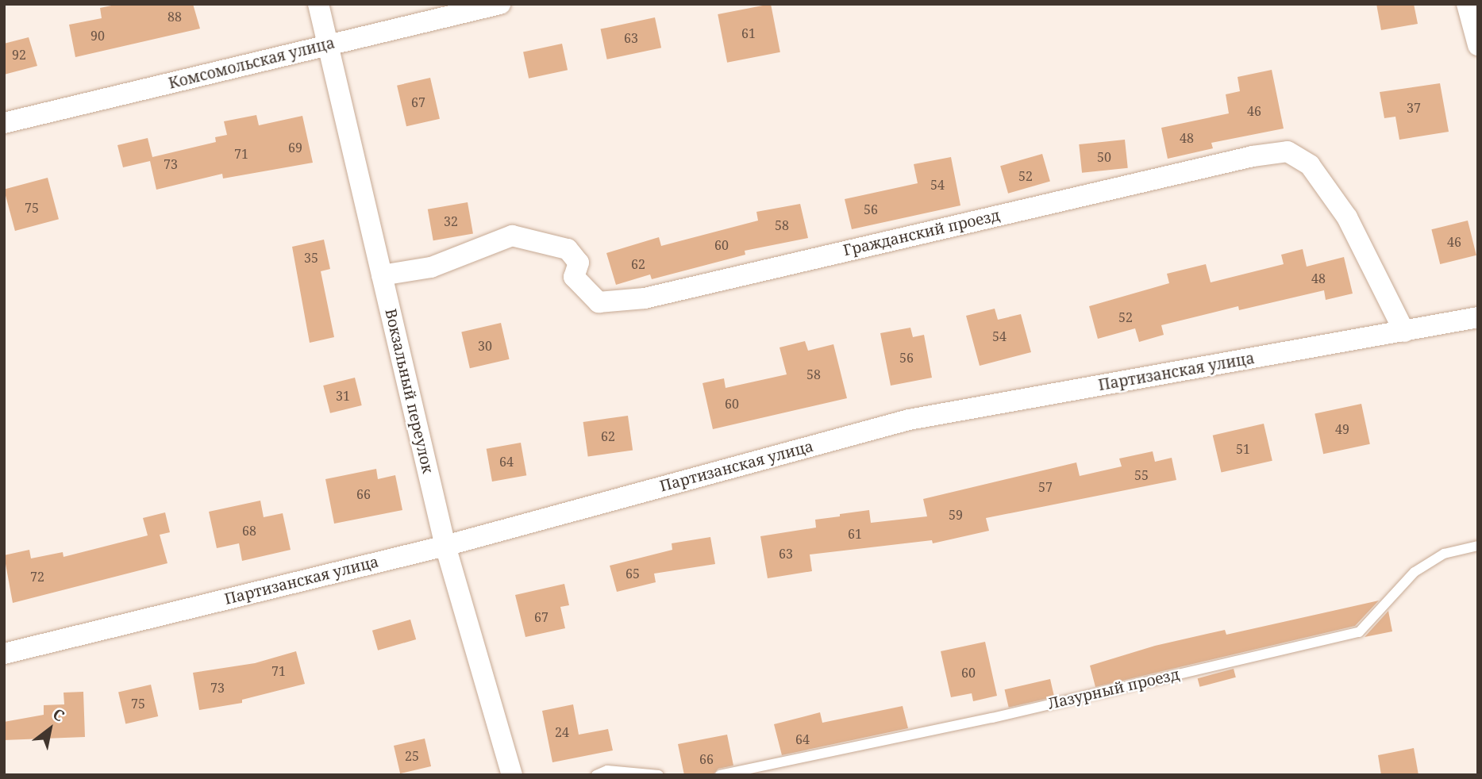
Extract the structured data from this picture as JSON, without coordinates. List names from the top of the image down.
{
  "streets": {
    "street": [
      "Комсомольская улица",
      "Гражданский проезд",
      "Партизанская улица",
      "Вокзальный переулок"
    ],
    "lane": ["Лазурный проезд"]
  },
  "crossings": [
    ["Комсомольская улица", "Вокзальный переулок"],
    ["Гражданский проезд", "Партизанская улица"],
    ["Гражданский проезд", "Вокзальный переулок"],
    ["Партизанская улица", "Вокзальный переулок"]
  ],
  "house_numbers": [
    "88",
    "61",
    "90",
    "63",
    "92",
    "67",
    "37",
    "46",
    "48",
    "69",
    "71",
    "50",
    "73",
    "52",
    "54",
    "75",
    "56",
    "32",
    "58",
    "46",
    "60",
    "35",
    "62",
    "48",
    "52",
    "54",
    "30",
    "56",
    "58",
    "31",
    "60",
    "49",
    "62",
    "51",
    "64",
    "55",
    "57",
    "66",
    "59",
    "68",
    "61",
    "63",
    "65",
    "72",
    "67",
    "71",
    "60",
    "73",
    "75",
    "24",
    "64",
    "25",
    "66"
  ],
  "north": "top right"
}
